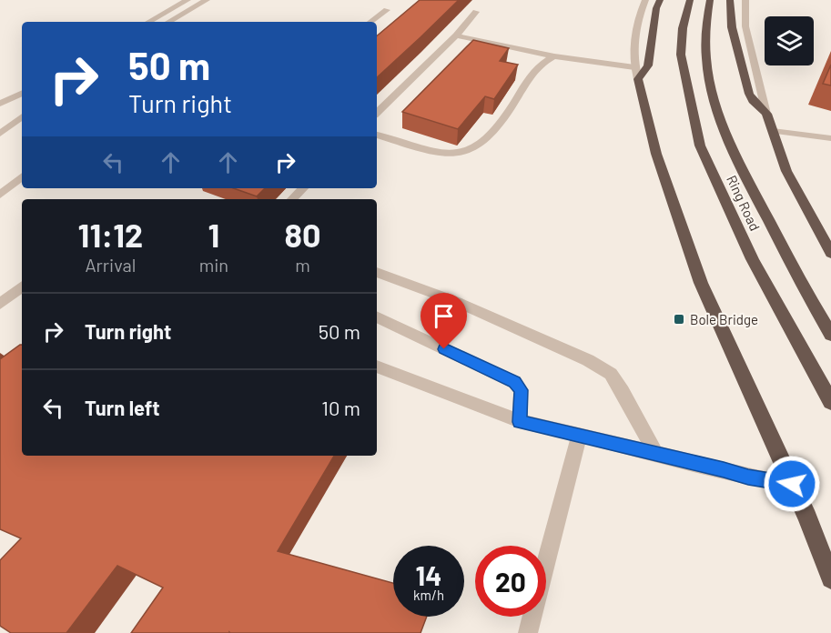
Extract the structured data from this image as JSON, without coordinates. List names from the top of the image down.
{
  "streets": {
    "highway": ["Ring Road"]
  },
  "places": {
    "transit": ["Bole Bridge"]
  },
  "page": {
    "turn": ["50 m", "Turn right"],
    "eta": [
      "11:12",
      "Arrival",
      "1",
      "min",
      "80",
      "m"
    ],
    "list": [
      {
        "name": "Turn right",
        "value": "50 m"
      },
      {
        "name": "Turn left",
        "value": "10 m"
      }
    ],
    "speed": "14 km/h",
    "limit": "20"
  }
}
